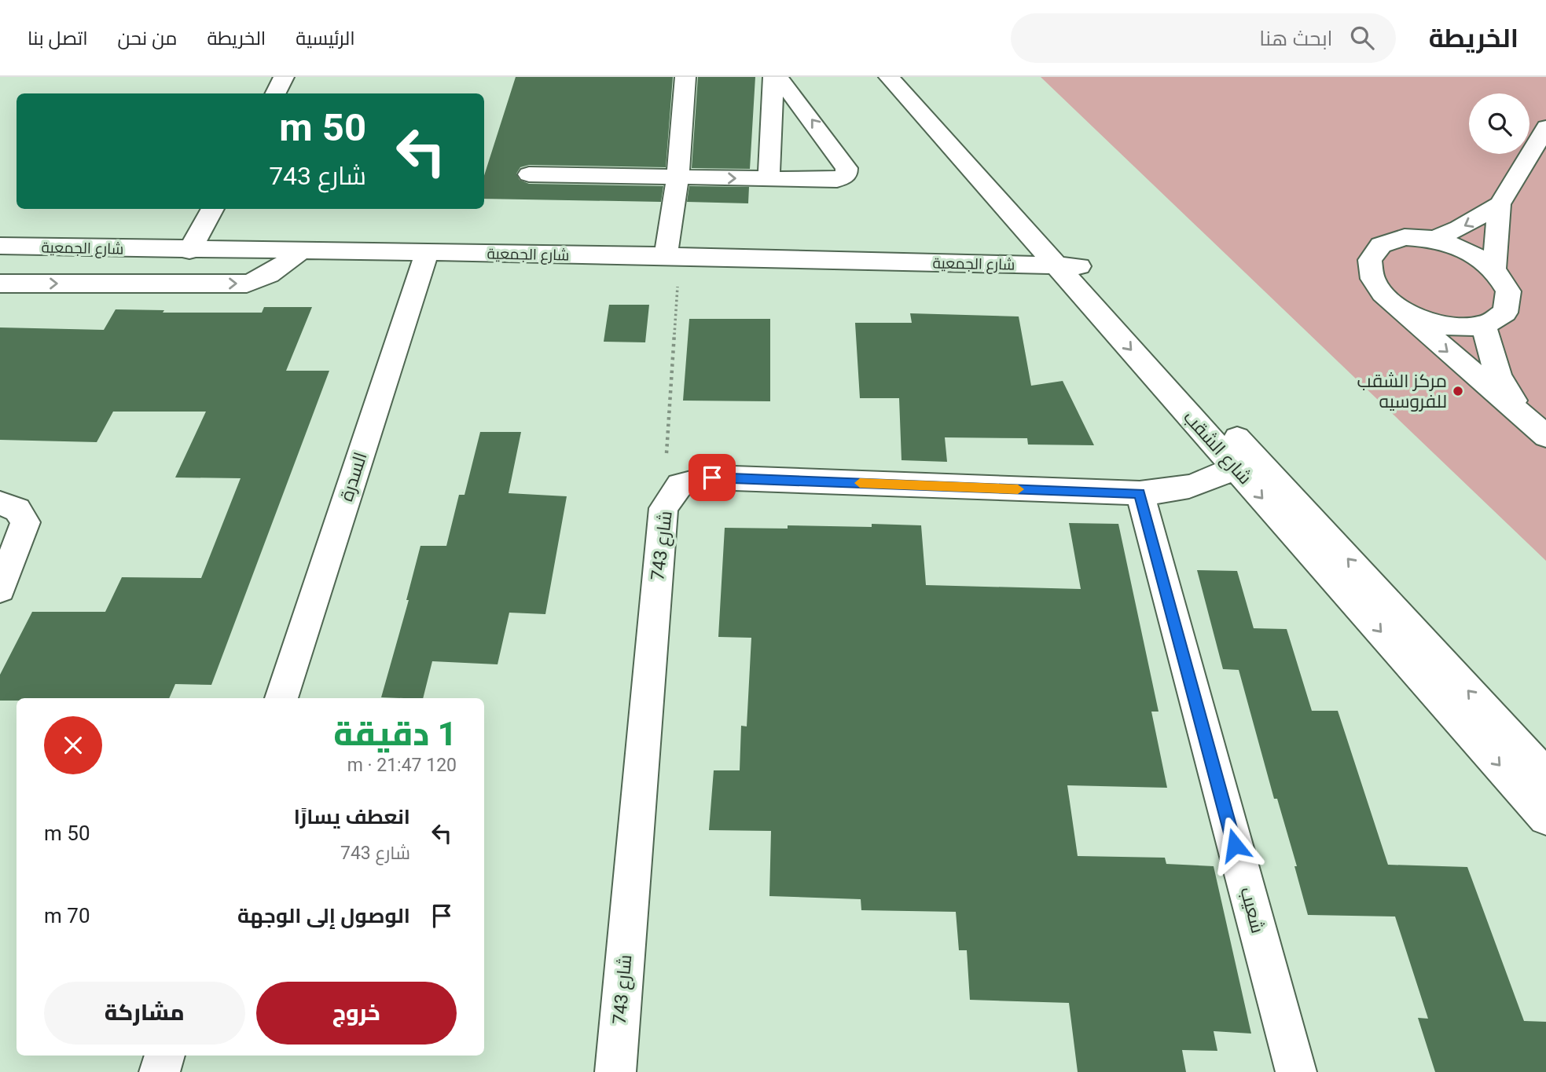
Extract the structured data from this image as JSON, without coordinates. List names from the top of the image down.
{
  "streets": {
    "street": [
      "شارع الجمعية",
      "شارع الشقب",
      "السدرة",
      "شارع 743",
      "شعيب"
    ]
  },
  "crossings": [
    ["شارع الجمعية", "شارع الشقب"],
    ["شارع الجمعية", "السدرة"],
    ["شارع الشقب", "شارع 743"],
    ["شارع 743", "شعيب"]
  ],
  "places": ["مركز الشقب للفروسيه"],
  "page": {
    "header": "الخريطة",
    "search": "ابحث هنا",
    "nav": [
      "الرئيسية",
      "الخريطة",
      "من نحن",
      "اتصل بنا"
    ],
    "turn": ["50 m", "شارع 743"],
    "heading": ["1 دقيقة", "120 m · 21:47"],
    "list": [
      {
        "name": "انعطف يسارًا",
        "note": "شارع 743",
        "value": "50 m"
      },
      {
        "name": "الوصول إلى الوجهة",
        "value": "70 m"
      }
    ],
    "buttons": ["خروج", "مشاركة"]
  }
}
